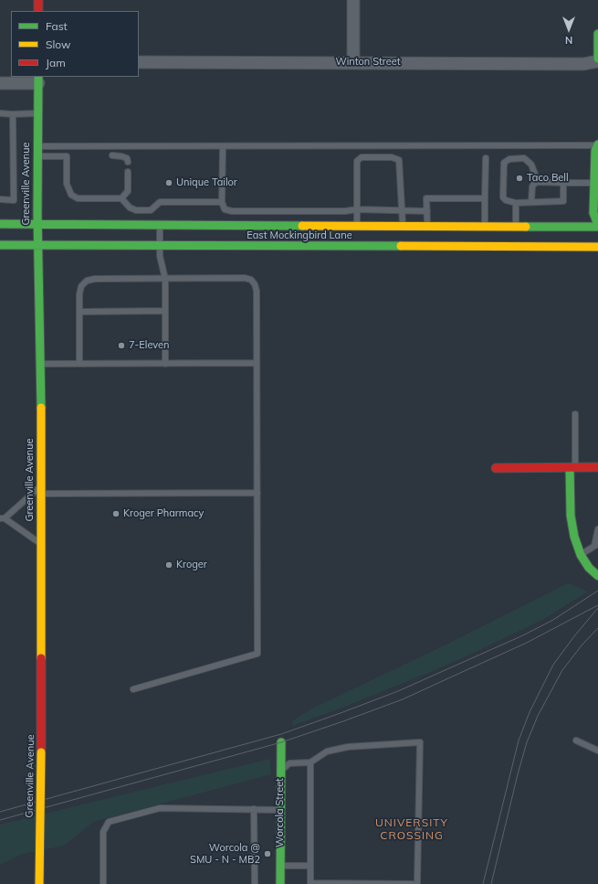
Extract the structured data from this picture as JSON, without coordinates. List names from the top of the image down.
{
  "streets": {
    "main road": ["Greenville Avenue", "East Mockingbird Lane", "Worcola Street"],
    "street": ["Winton Street"]
  },
  "crossings": [
    ["Greenville Avenue", "East Mockingbird Lane"]
  ],
  "districts": ["UNIVERSITY CROSSING"],
  "places": [
    "Taco Bell",
    "Unique Tailor",
    "7-Eleven",
    "Kroger Pharmacy",
    "Kroger",
    "Worcola @ SMU - N - MB2"
  ],
  "legend": ["Fast", "Slow", "Jam"],
  "north": "bottom"
}
